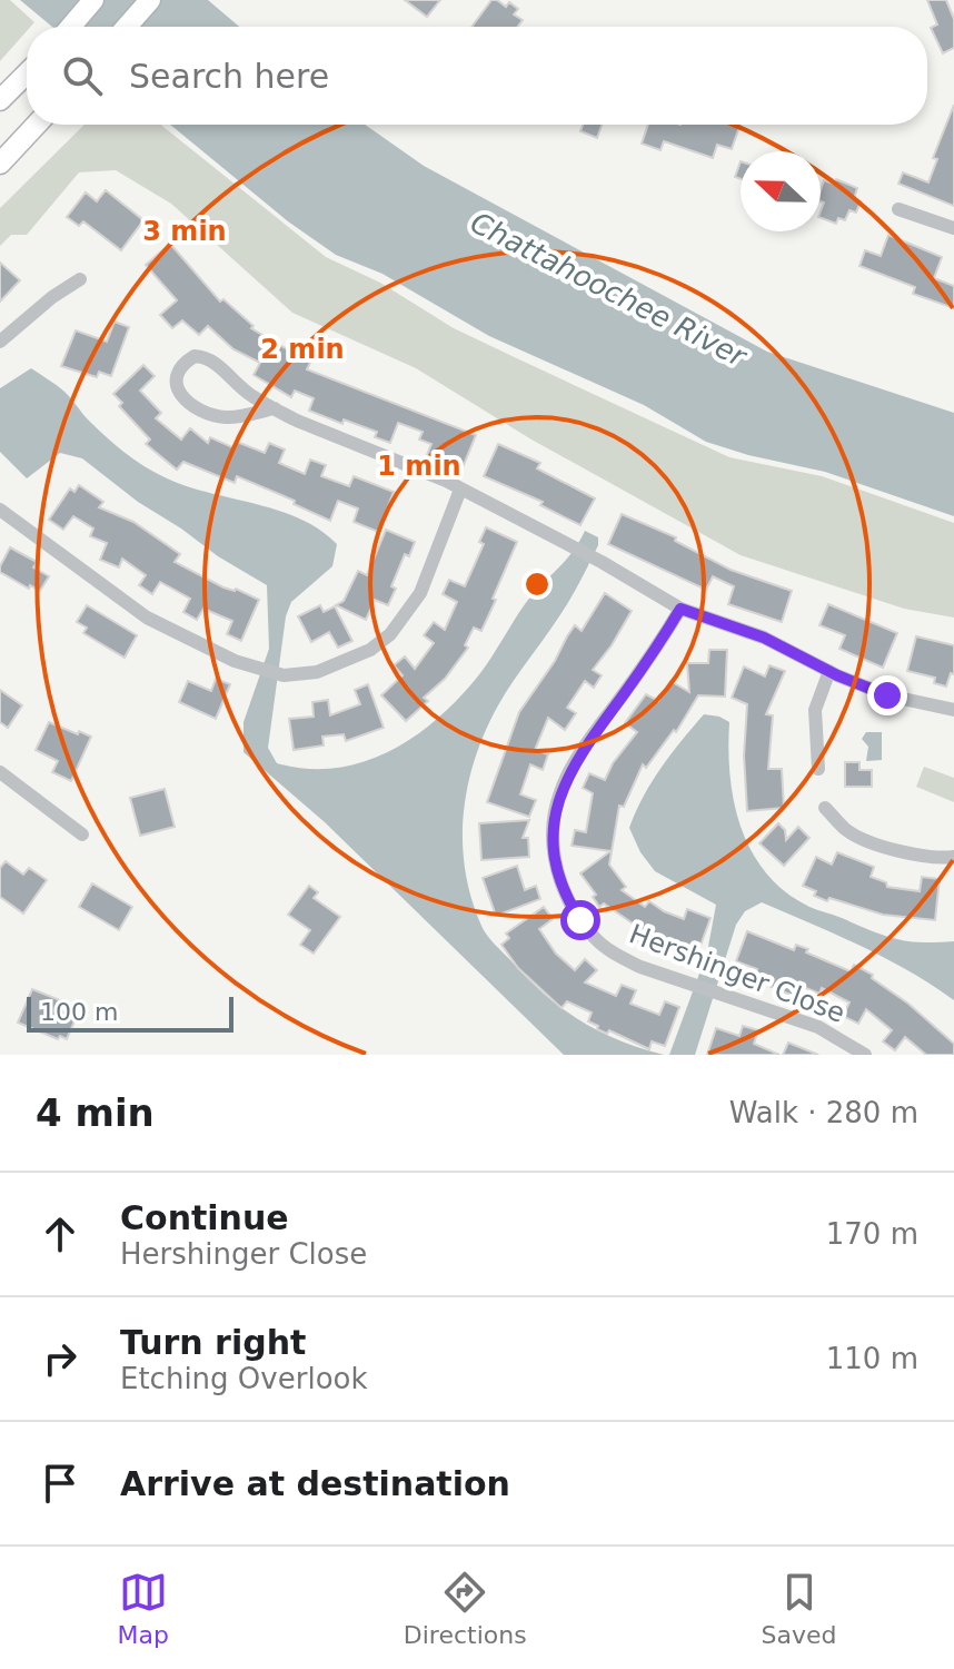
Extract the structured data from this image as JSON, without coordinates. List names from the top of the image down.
{
  "streets": {
    "street": ["Hershinger Close"]
  },
  "water": ["Chattahoochee River"],
  "scale_bar": "100 m",
  "north": "left",
  "page": {
    "search": "Search here",
    "scale": "100 m",
    "heading": ["4 min", "Walk · 280 m"],
    "list": [
      ["Continue", "Hershinger Close", "170 m"],
      ["Turn right", "Etching Overlook", "110 m"],
      "Arrive at destination"
    ],
    "nav": ["Map", "Directions", "Saved"]
  },
  "rings": ["3 min", "2 min", "1 min"]
}
